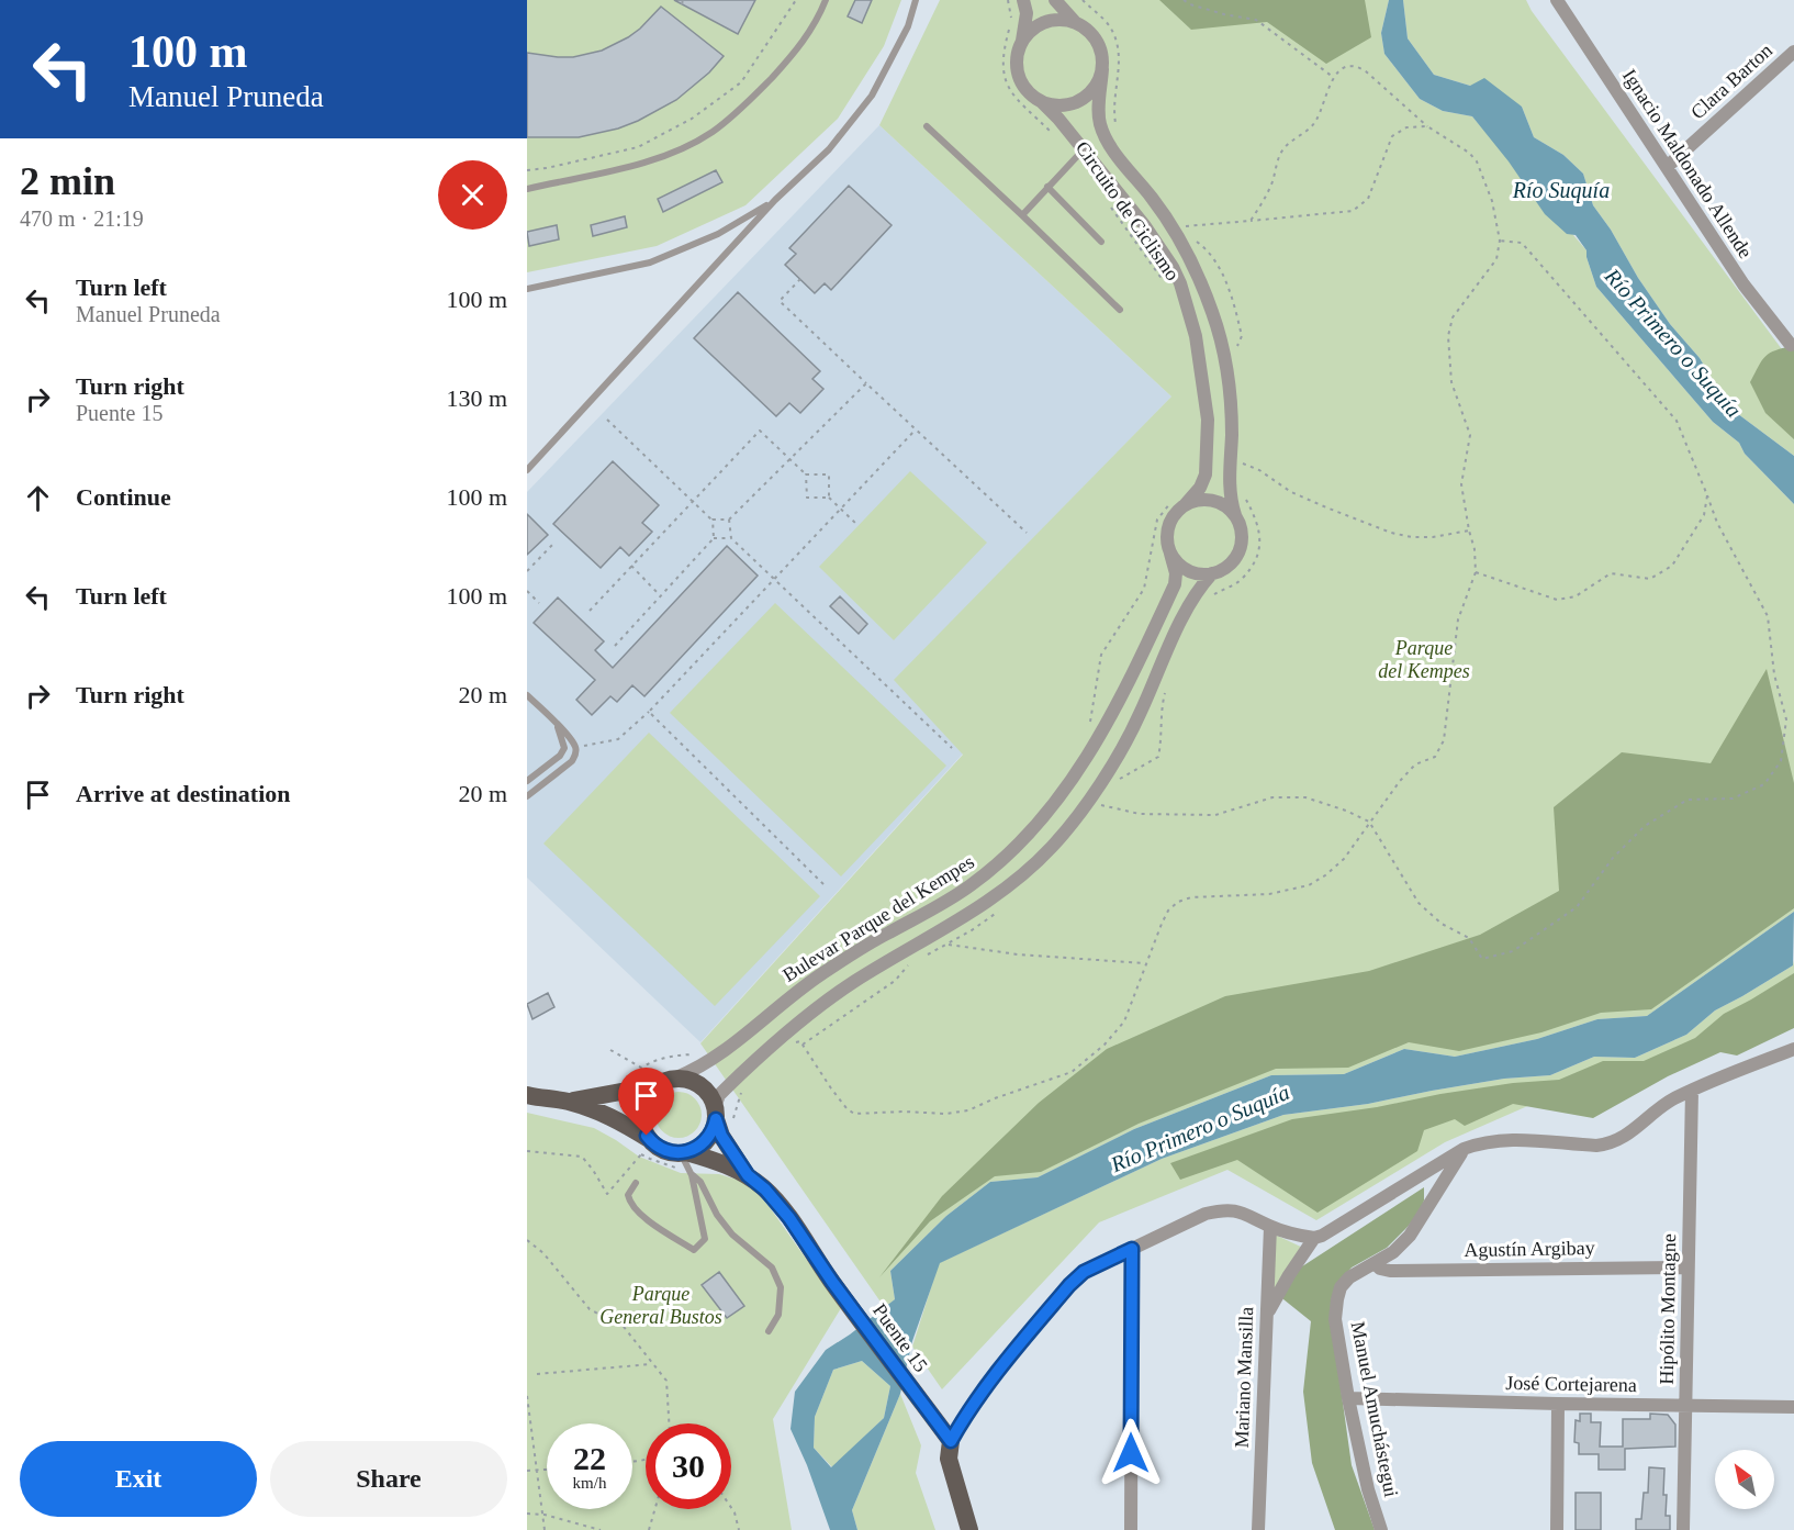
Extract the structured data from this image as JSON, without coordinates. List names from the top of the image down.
{
  "streets": {
    "main road": ["Puente 15"],
    "street": [
      "Clara Barton",
      "Ignacio Maldonado Allende",
      "Bulevar Parque del Kempes",
      "Agustín Argibay",
      "Hipólito Montagne",
      "Mariano Mansilla",
      "José Cortejarena",
      "Manuel Amuchástegui"
    ],
    "path": ["Circuito de Ciclismo"]
  },
  "crossings": [
    ["Clara Barton", "Ignacio Maldonado Allende"],
    ["Agustín Argibay", "Hipólito Montagne"],
    ["Agustín Argibay", "Manuel Amuchástegui"],
    ["Hipólito Montagne", "José Cortejarena"],
    ["José Cortejarena", "Manuel Amuchástegui"]
  ],
  "water": ["Río Suquía", "Río Primero o Suquía"],
  "parks": ["Parque del Kempes", "Parque General Bustos"],
  "north": "top left",
  "page": {
    "turn": ["100 m", "Manuel Pruneda"],
    "heading": ["2 min", "470 m · 21:19"],
    "list": [
      {
        "name": "Turn left",
        "note": "Manuel Pruneda",
        "value": "100 m"
      },
      {
        "name": "Turn right",
        "note": "Puente 15",
        "value": "130 m"
      },
      {
        "name": "Continue",
        "value": "100 m"
      },
      {
        "name": "Turn left",
        "value": "100 m"
      },
      {
        "name": "Turn right",
        "value": "20 m"
      },
      {
        "name": "Arrive at destination",
        "value": "20 m"
      }
    ],
    "speed": "22 km/h",
    "limit": "30",
    "buttons": ["Exit", "Share"]
  }
}
